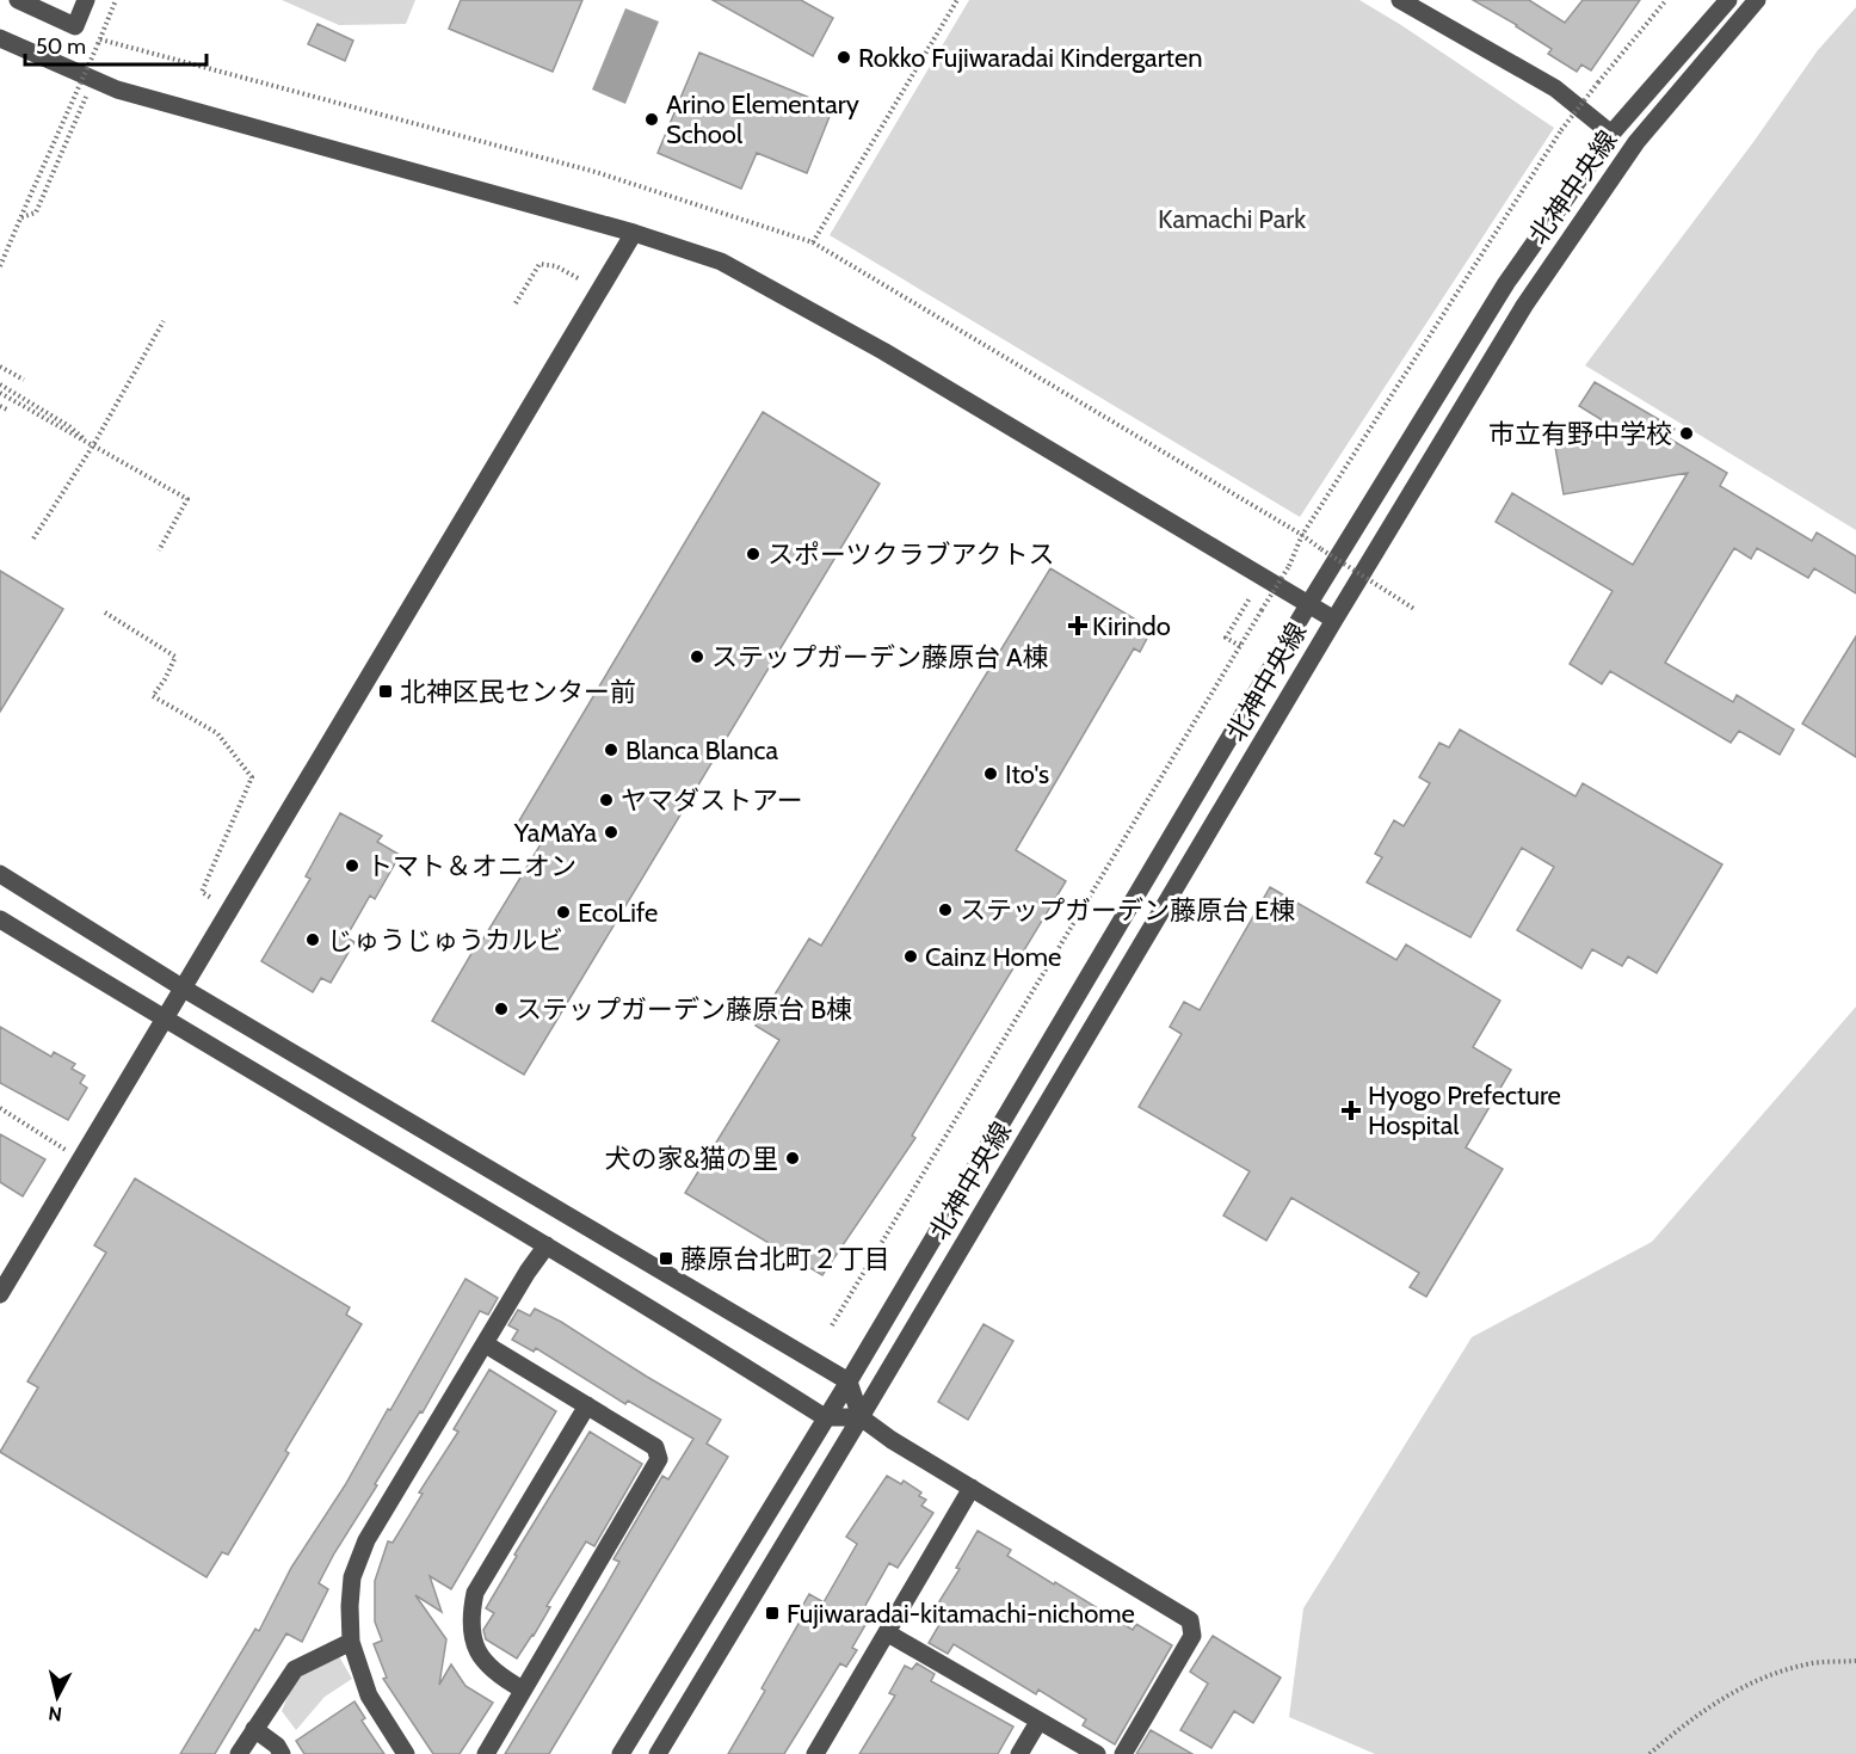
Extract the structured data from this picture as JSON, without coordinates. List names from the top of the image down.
{
  "streets": {
    "street": ["北神中央線"]
  },
  "parks": ["Kamachi Park"],
  "places": {
    "other": [
      "Rokko Fujiwaradai Kindergarten",
      "Arino Elementary School",
      "市立有野中学校",
      "スポーツクラブアクトス",
      "ステップガーデン藤原台 A棟",
      "Blanca Blanca",
      "Ito's",
      "ヤマダストアー",
      "YaMaYa",
      "トマト＆オニオン",
      "ステップガーデン藤原台 E棟",
      "EcoLife",
      "じゅうじゅうカルビ",
      "Cainz Home",
      "ステップガーデン藤原台 B棟",
      "犬の家&猫の里"
    ],
    "health": ["Kirindo", "Hyogo Prefecture Hospital"],
    "transit": ["北神区民センター前", "藤原台北町２丁目", "Fujiwaradai-kitamachi-nichome"]
  },
  "scale_bar": "50 m",
  "north": "bottom"
}
